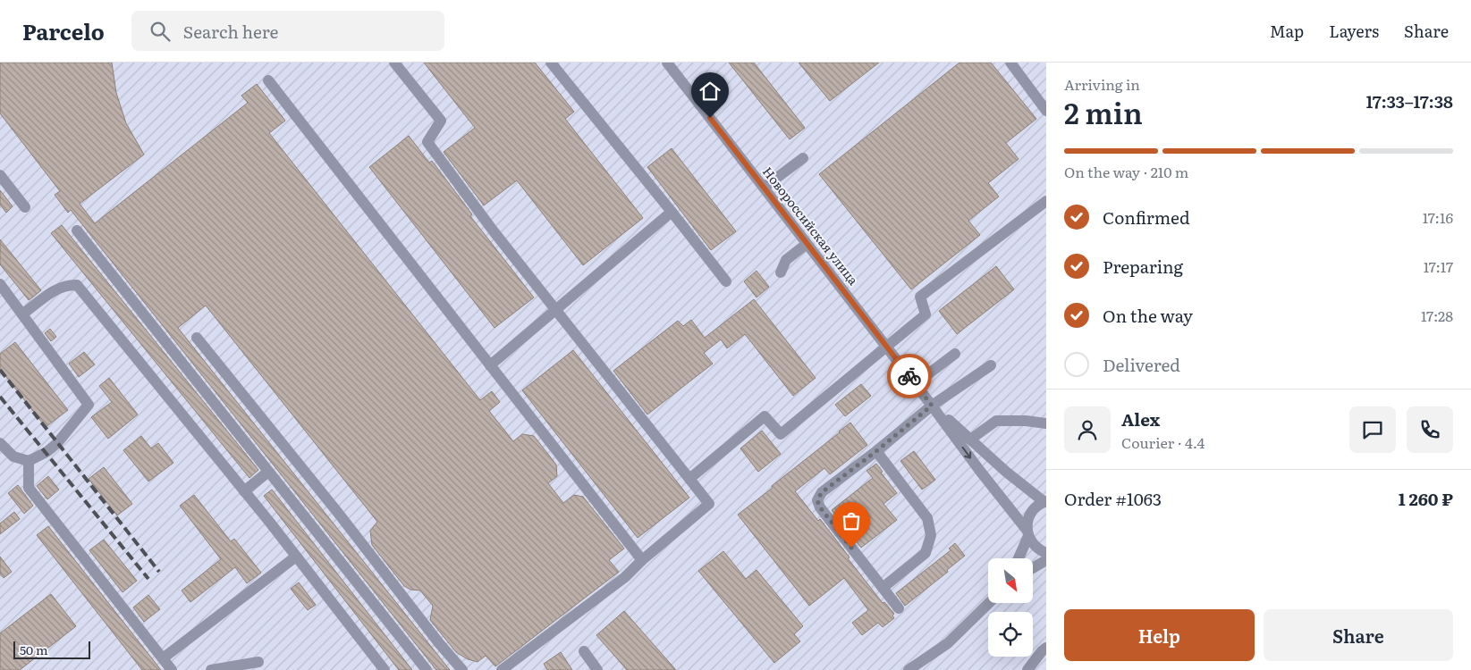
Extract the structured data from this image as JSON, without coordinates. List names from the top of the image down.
{
  "streets": {
    "street": ["Новороссийская улица"]
  },
  "scale_bar": "50 m",
  "north": "bottom right",
  "page": {
    "header": "Parcelo",
    "search": "Search here",
    "nav": ["Map", "Layers", "Share"],
    "heading": ["2 min", "Arriving in", "17:33–17:38"],
    "panel": [
      "Alex",
      "Courier · 4.4",
      "Order #1063",
      "1 260 ₽"
    ],
    "bar": "On the way · 210 m",
    "list": [
      ["Confirmed", "17:16"],
      ["Preparing", "17:17"],
      ["On the way", "17:28"],
      "Delivered"
    ],
    "buttons": ["Help", "Share"],
    "scale": "50 m"
  }
}
